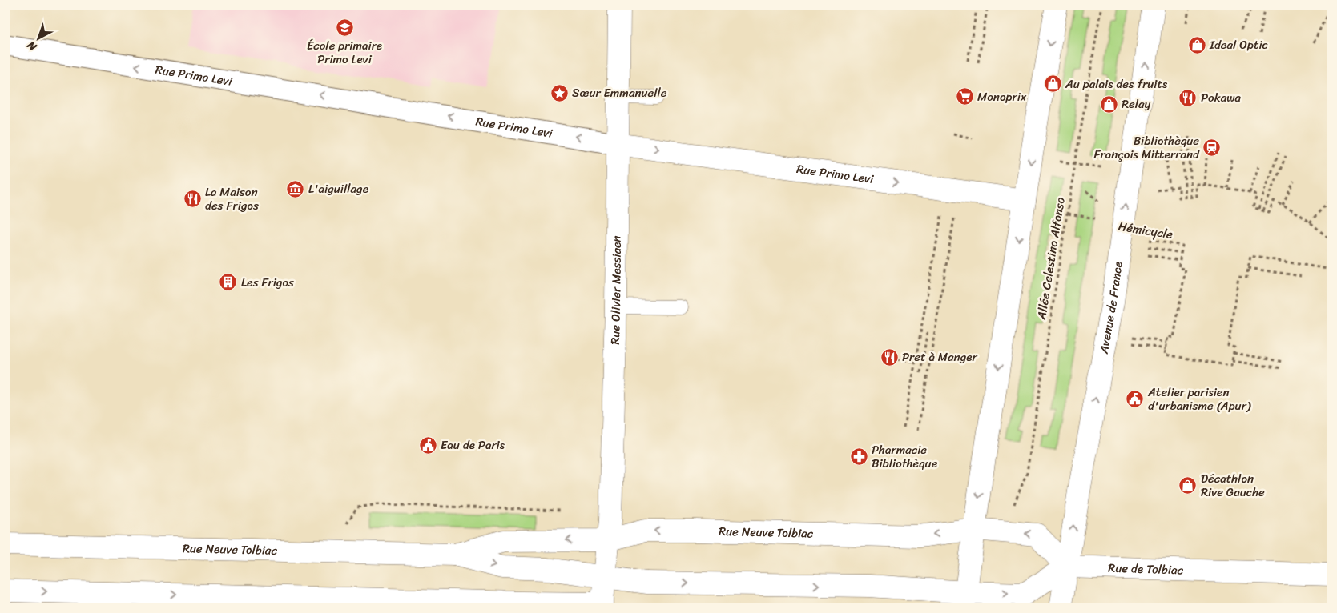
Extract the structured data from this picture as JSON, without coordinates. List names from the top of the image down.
{
  "streets": {
    "street": [
      "Rue Primo Levi",
      "Rue Olivier Messiaen",
      "Avenue de France",
      "Rue Neuve Tolbiac",
      "Rue de Tolbiac"
    ],
    "path": ["Hémicycle", "Allée Celestino Alfonso"]
  },
  "crossings": [
    ["Rue Primo Levi", "Rue Olivier Messiaen"],
    ["Rue Olivier Messiaen", "Rue Neuve Tolbiac"],
    ["Avenue de France", "Rue Neuve Tolbiac"],
    ["Avenue de France", "Rue de Tolbiac"],
    ["Rue Neuve Tolbiac", "Rue de Tolbiac"]
  ],
  "places": {
    "school or university": ["École primaire Primo Levi"],
    "shop": [
      "Ideal Optic",
      "Au palais des fruits",
      "Relay",
      "Décathlon Rive Gauche"
    ],
    "place": ["Sœur Emmanuelle"],
    "supermarket": ["Monoprix"],
    "restaurant": ["Pokawa", "La Maison des Frigos", "Pret à Manger"],
    "station": ["Bibliothèque François Mitterrand"],
    "museum": ["L'aiguillage"],
    "building": ["Les Frigos"],
    "public building": ["Atelier parisien d'urbanisme (Apur)", "Eau de Paris"],
    "pharmacy": ["Pharmacie Bibliothèque"]
  },
  "north": "bottom left"
}
